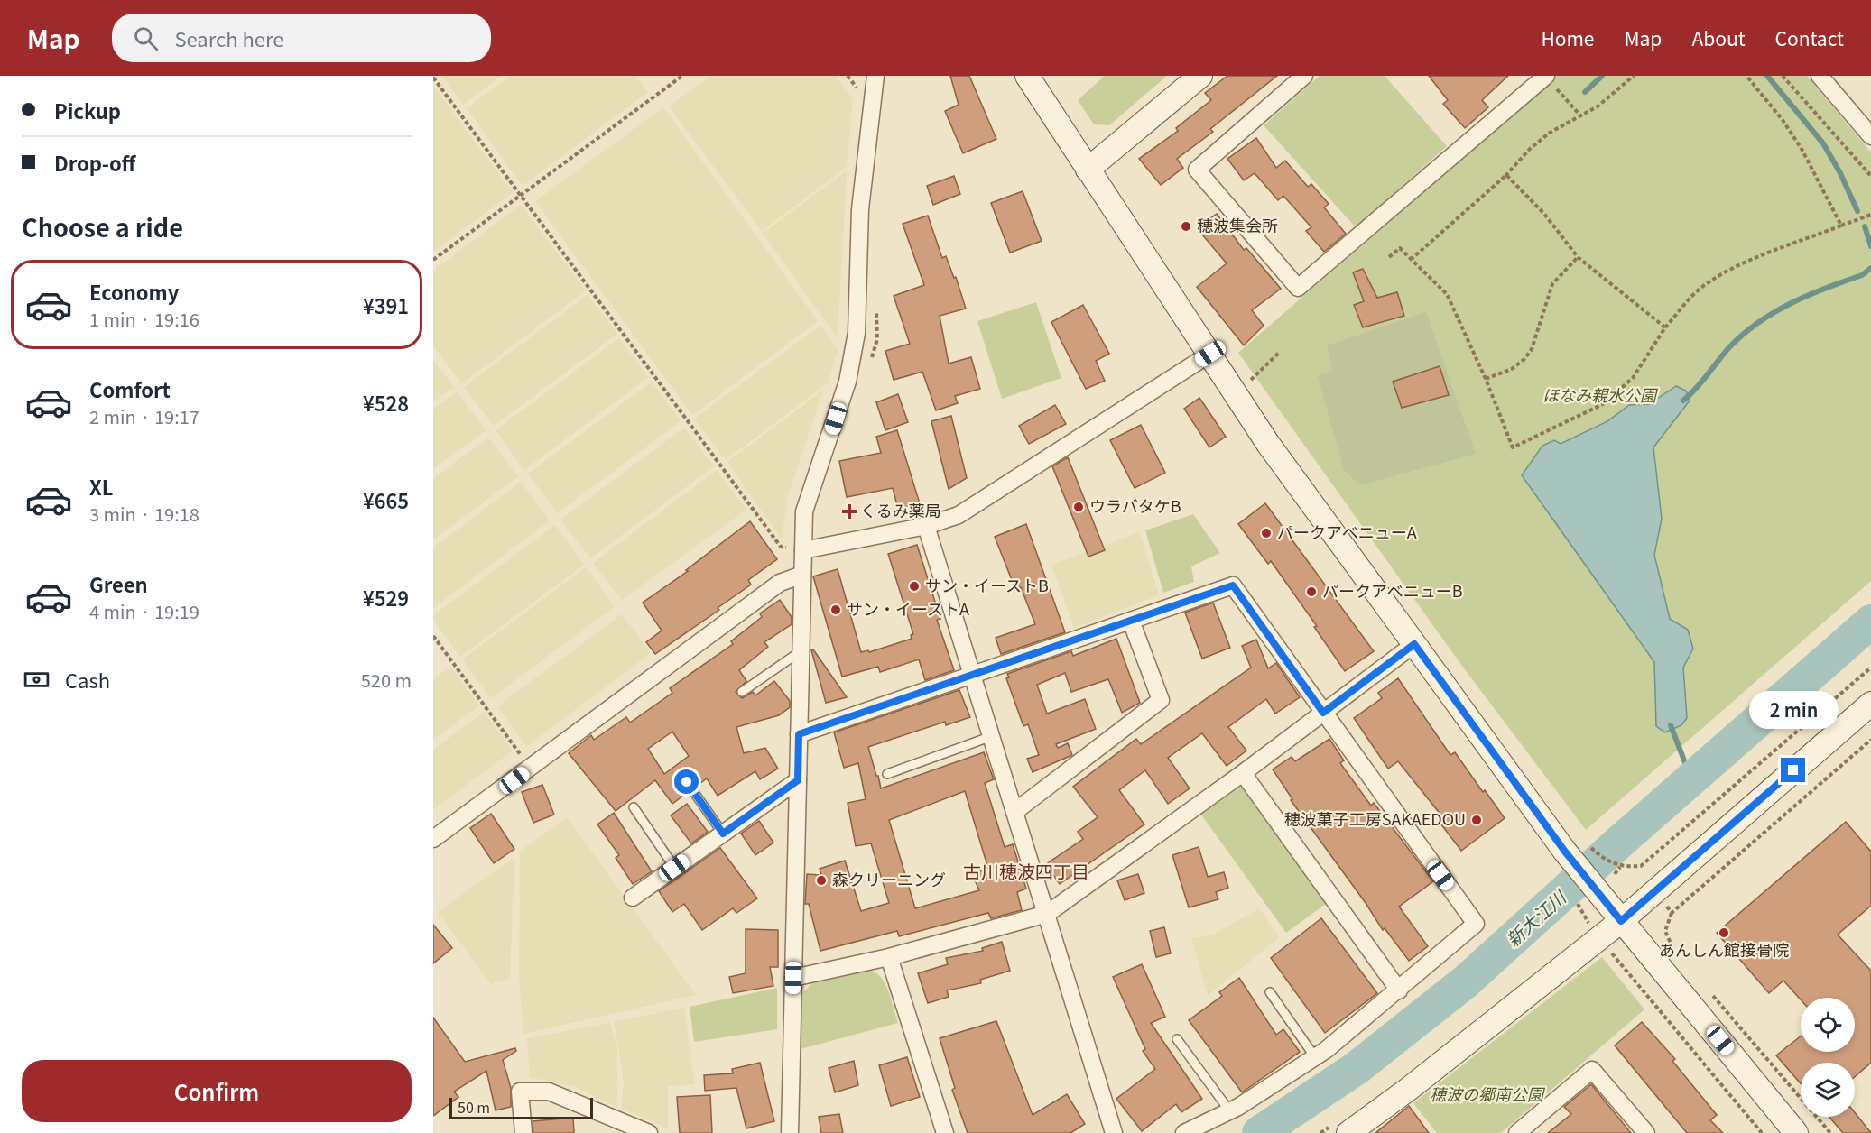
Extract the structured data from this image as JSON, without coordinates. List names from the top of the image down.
{
  "districts": ["古川穂波四丁目"],
  "water": ["新大江川"],
  "parks": ["ほなみ親水公園", "穂波の郷南公園"],
  "places": {
    "other": [
      "穂波集会所",
      "ウラバタケB",
      "パークアベニューA",
      "サン・イーストB",
      "パークアベニューB",
      "サン・イーストA",
      "穂波菓子工房SAKAEDOU",
      "森クリーニング",
      "あんしん館接骨院"
    ],
    "health": ["くるみ薬局"]
  },
  "scale_bar": "50 m",
  "page": {
    "header": "Map",
    "search": "Search here",
    "nav": [
      "Home",
      "Map",
      "About",
      "Contact"
    ],
    "banner": ["Pickup", "Drop-off"],
    "heading": "Choose a ride",
    "list": [
      {
        "name": "Economy",
        "note": "1 min · 19:16",
        "value": "¥391"
      },
      {
        "name": "Comfort",
        "note": "2 min · 19:17",
        "value": "¥528"
      },
      {
        "name": "XL",
        "note": "3 min · 19:18",
        "value": "¥665"
      },
      {
        "name": "Green",
        "note": "4 min · 19:19",
        "value": "¥529"
      }
    ],
    "pay": ["Cash", "520 m"],
    "bubble": "2 min",
    "buttons": "Confirm",
    "scale": "50 m"
  }
}
